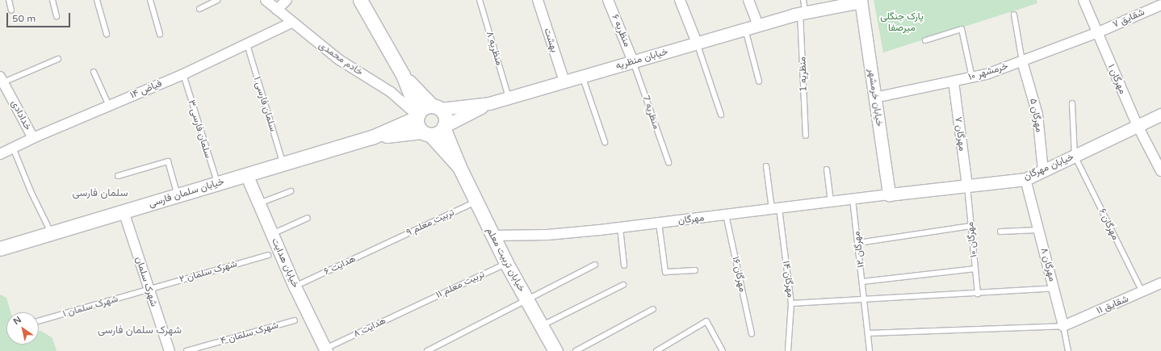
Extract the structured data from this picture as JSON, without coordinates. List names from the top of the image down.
{
  "streets": {
    "main road": ["خیابان سلمان فارسی", "خیابان تربیت معلم"],
    "street": [
      "شقایق ۷",
      "منظریه ۶",
      "بهشت",
      "خادم محمدی",
      "خیابان منظریه",
      "خرمشهر ۱۰",
      "مهرگان ۱",
      "فیاض ۱۴",
      "خیابان خرمشهر",
      "خدادادی",
      "مهرگان ۵",
      "مهرگان ۷",
      "خیابان مهرگان",
      "مهرگان",
      "خیابان هدایت",
      "مهرگان ۸",
      "شهرک سلمان",
      "شقایق ۱۱"
    ],
    "lane": [
      "منظریه ۸",
      "منظریه 1",
      "سلمان فارسی ۱",
      "منظریه 7",
      "سلمان فارسی ۳",
      "تربیت معلم ۹",
      "مهرگان ۶",
      "مهرگان ۱۰",
      "مهرگان ۱۲",
      "هدایت ۶",
      "شهرک سلمان ۲",
      "مهرگان ۱۶",
      "مهرگان ۱۴",
      "تربیت معلم ۱۱",
      "شهرک سلمان ۱",
      "هدایت ۸",
      "شهرک سلمان ۴"
    ]
  },
  "crossings": [
    ["شقایق ۷", "خرمشهر ۱۰"],
    ["شقایق ۷", "مهرگان ۱"],
    ["منظریه ۶", "خیابان منظریه"],
    ["منظریه ۶", "منظریه 7"],
    ["بهشت", "خیابان منظریه"],
    ["منظریه ۸", "خیابان منظریه"],
    ["خادم محمدی", "فیاض ۱۴"],
    ["خیابان منظریه", "منظریه 1"],
    ["خیابان منظریه", "منظریه 7"],
    ["خرمشهر ۱۰", "مهرگان ۱"],
    ["خرمشهر ۱۰", "خیابان خرمشهر"],
    ["خرمشهر ۱۰", "مهرگان ۵"],
    ["خرمشهر ۱۰", "مهرگان ۷"],
    ["مهرگان ۱", "خیابان مهرگان"],
    ["فیاض ۱۴", "سلمان فارسی ۱"],
    ["فیاض ۱۴", "خدادادی"],
    ["فیاض ۱۴", "سلمان فارسی ۳"],
    ["خیابان خرمشهر", "خیابان مهرگان"],
    ["خیابان خرمشهر", "مهرگان"],
    ["سلمان فارسی ۱", "خیابان سلمان فارسی"],
    ["مهرگان ۵", "خیابان مهرگان"],
    ["سلمان فارسی ۳", "خیابان سلمان فارسی"],
    ["مهرگان ۷", "خیابان مهرگان"],
    ["مهرگان ۷", "مهرگان ۱۰"],
    ["خیابان مهرگان", "مهرگان"],
    ["خیابان مهرگان", "مهرگان ۶"],
    ["خیابان مهرگان", "مهرگان ۱۰"],
    ["خیابان مهرگان", "مهرگان ۸"],
    ["خیابان سلمان فارسی", "خیابان هدایت"],
    ["خیابان سلمان فارسی", "شهرک سلمان"],
    ["مهرگان", "مهرگان ۱۲"],
    ["مهرگان", "خیابان تربیت معلم"],
    ["مهرگان", "مهرگان ۱۶"],
    ["مهرگان", "مهرگان ۱۴"],
    ["تربیت معلم ۹", "خیابان تربیت معلم"],
    ["تربیت معلم ۹", "هدایت ۶"],
    ["مهرگان ۶", "شقایق ۱۱"],
    ["خیابان تربیت معلم", "تربیت معلم ۱۱"],
    ["خیابان هدایت", "هدایت ۶"],
    ["خیابان هدایت", "هدایت ۸"],
    ["مهرگان ۸", "شقایق ۱۱"],
    ["شهرک سلمان ۲", "شهرک سلمان"],
    ["شهرک سلمان ۲", "شهرک سلمان ۱"],
    ["شهرک سلمان", "شهرک سلمان ۱"],
    ["تربیت معلم ۱۱", "هدایت ۸"]
  ],
  "districts": ["سلمان فارسی", "شهرک سلمان فارسی"],
  "parks": ["پارک جنگلی میرصفا"],
  "scale_bar": "50 m",
  "north": "top left"
}
